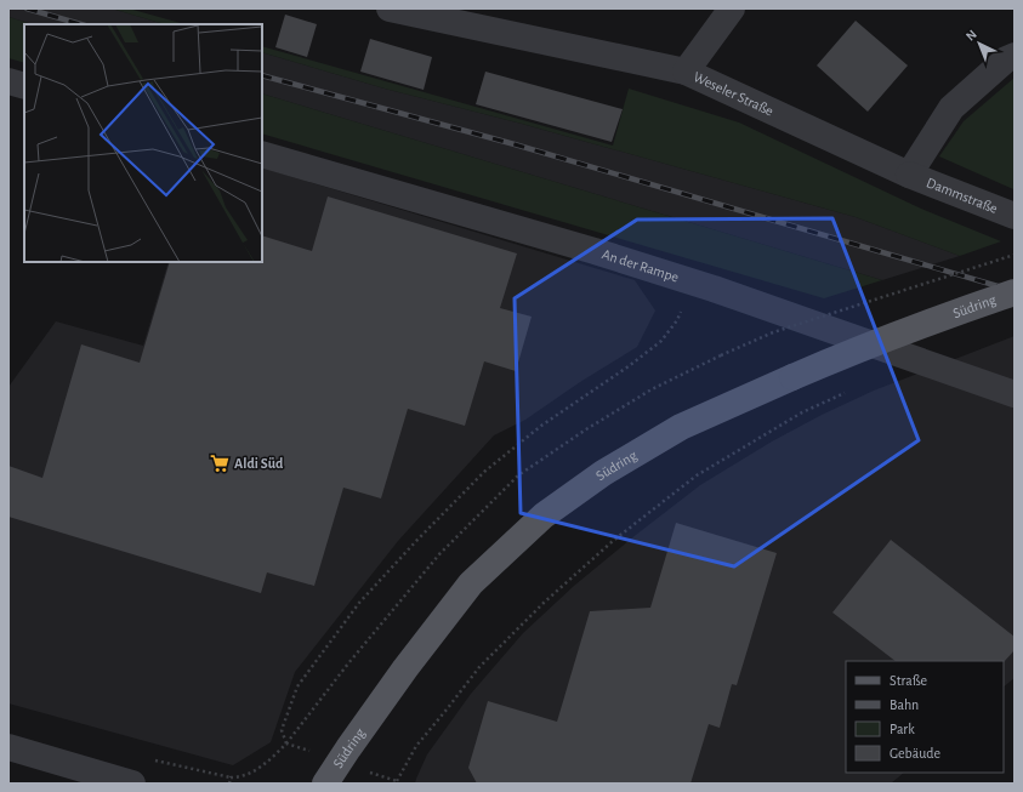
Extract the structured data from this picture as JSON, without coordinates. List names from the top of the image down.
{
  "streets": {
    "main road": ["Südring"],
    "street": ["Weseler Straße", "Dammstraße", "An der Rampe"]
  },
  "crossings": [
    ["Weseler Straße", "Dammstraße"]
  ],
  "places": {
    "supermarket": ["Aldi Süd"]
  },
  "legend": [
    "Straße",
    "Bahn",
    "Park",
    "Gebäude"
  ],
  "north": "top left"
}
